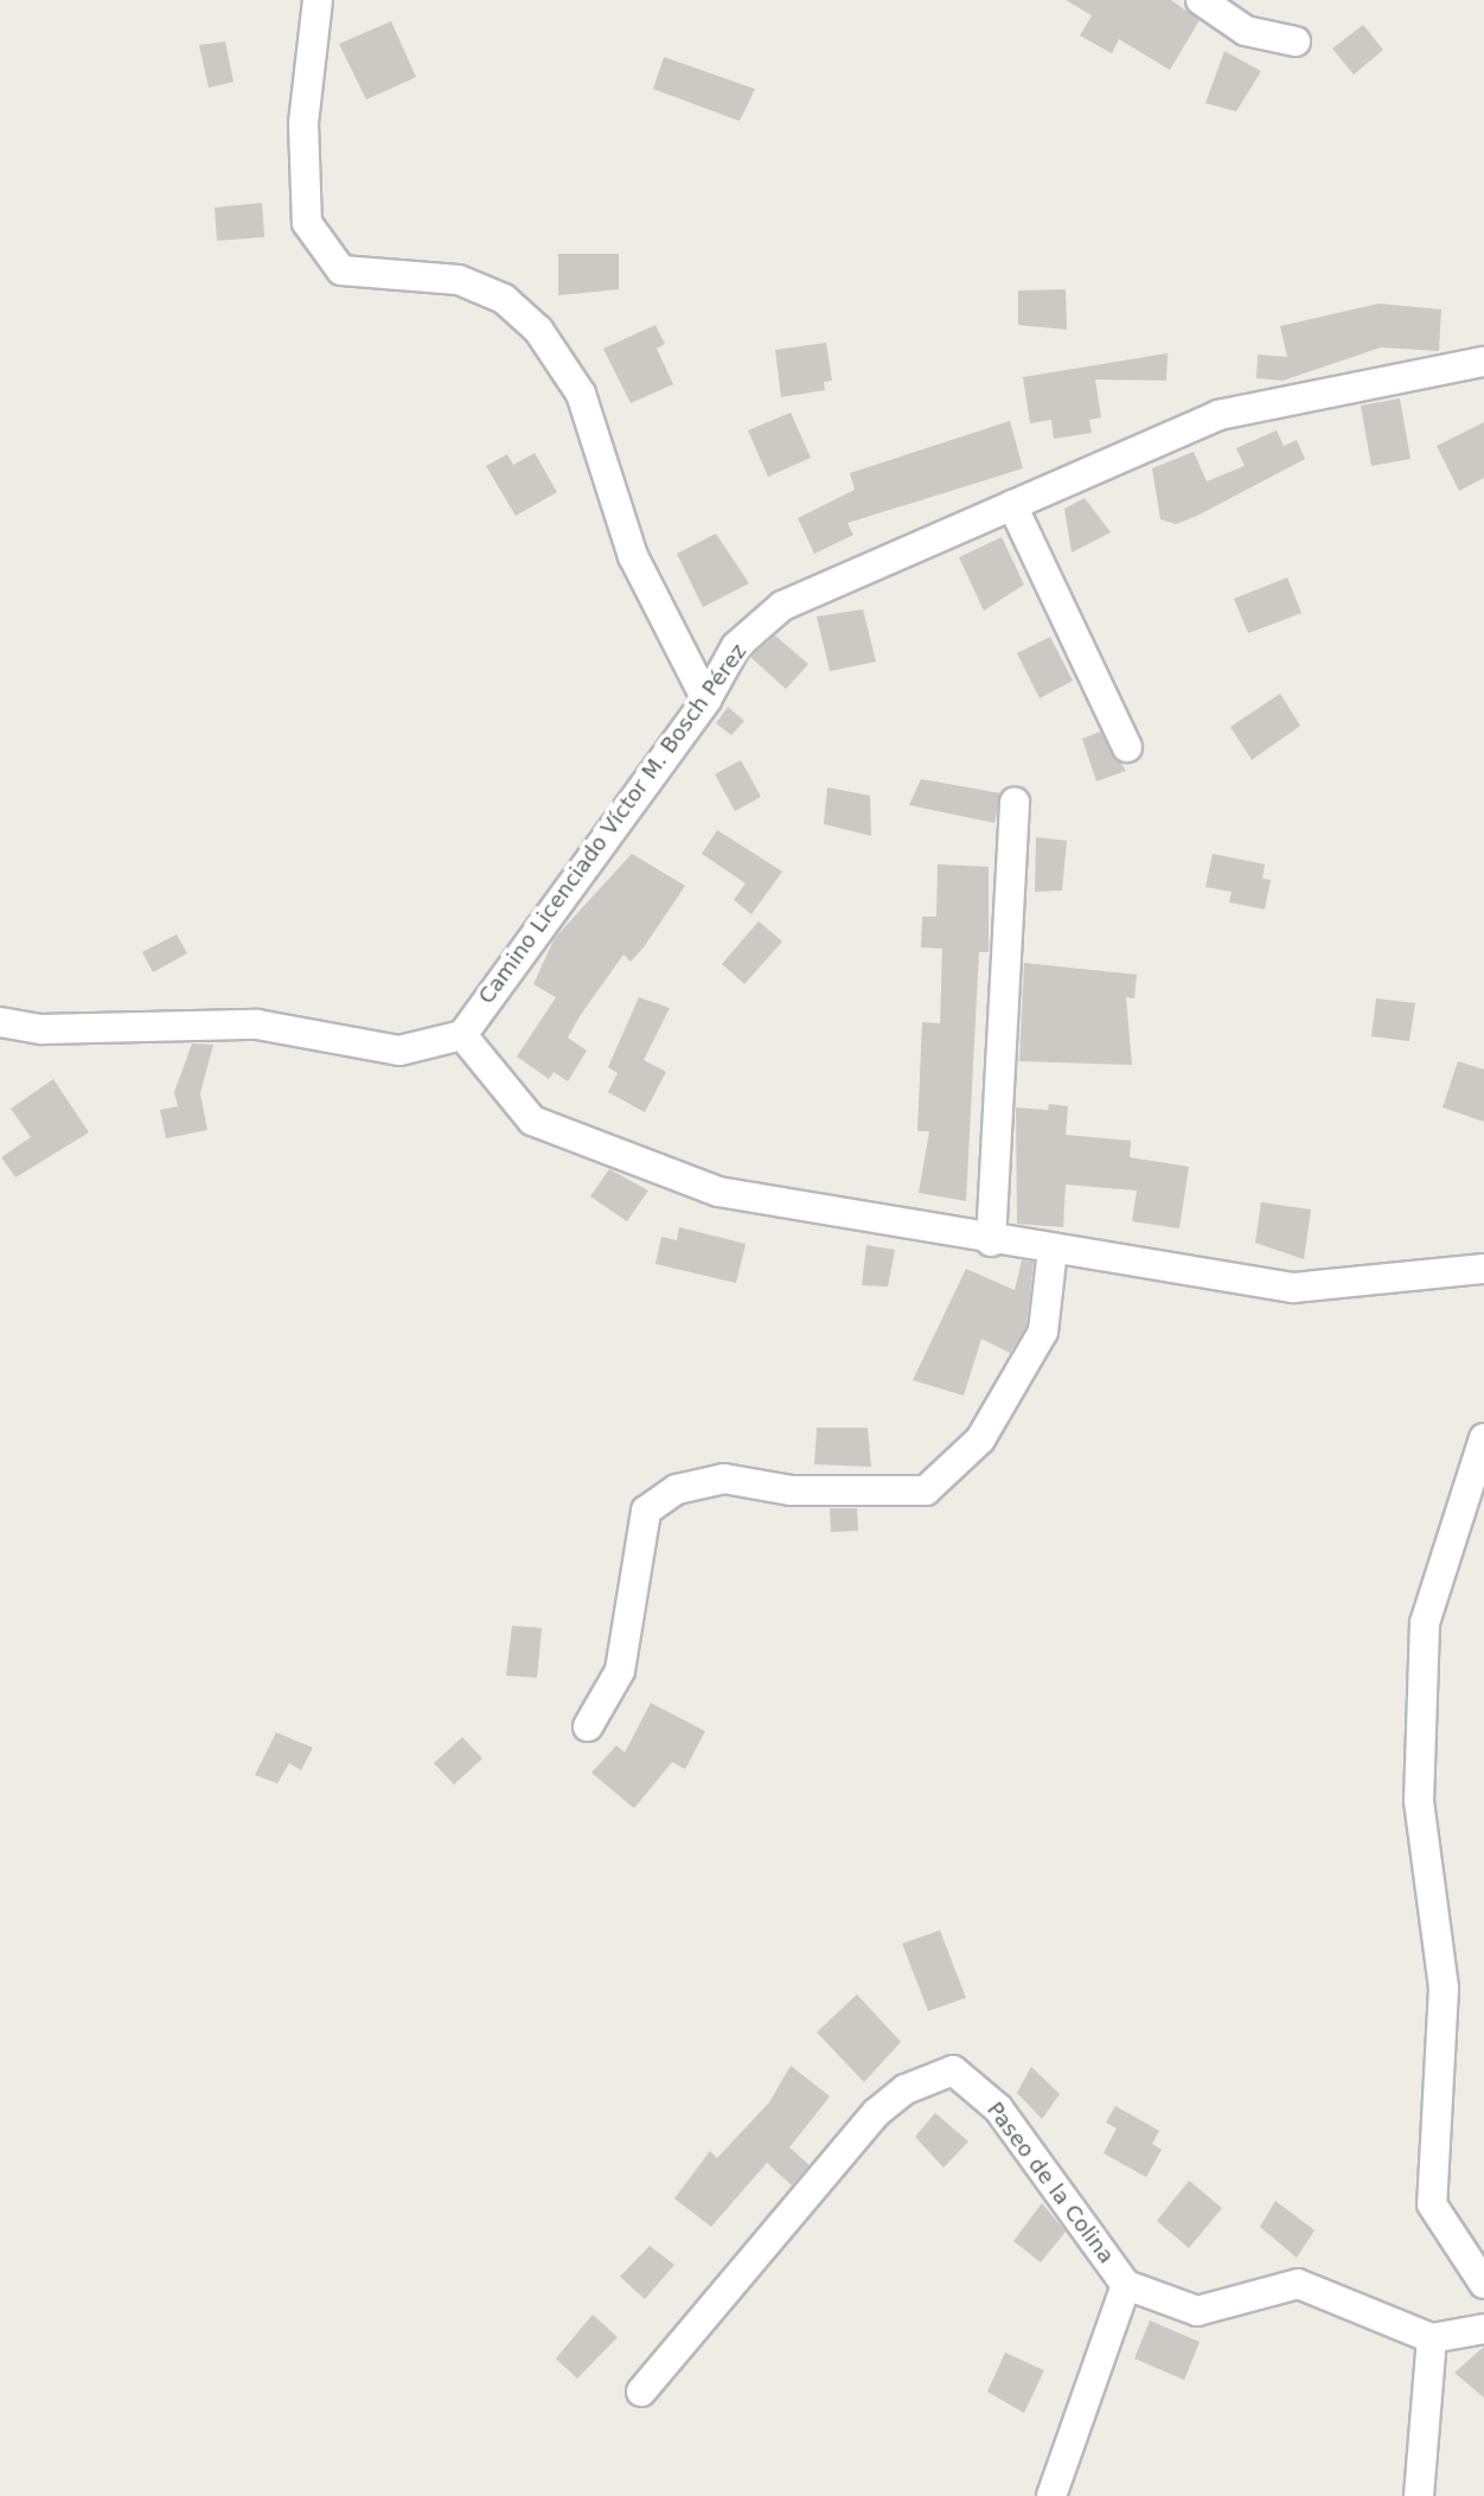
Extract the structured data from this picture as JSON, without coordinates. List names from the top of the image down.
{
  "streets": {
    "street": ["Camino Licenciado Víctor M. Bosch Pérez", "Paseo de la Colina"]
  }
}
